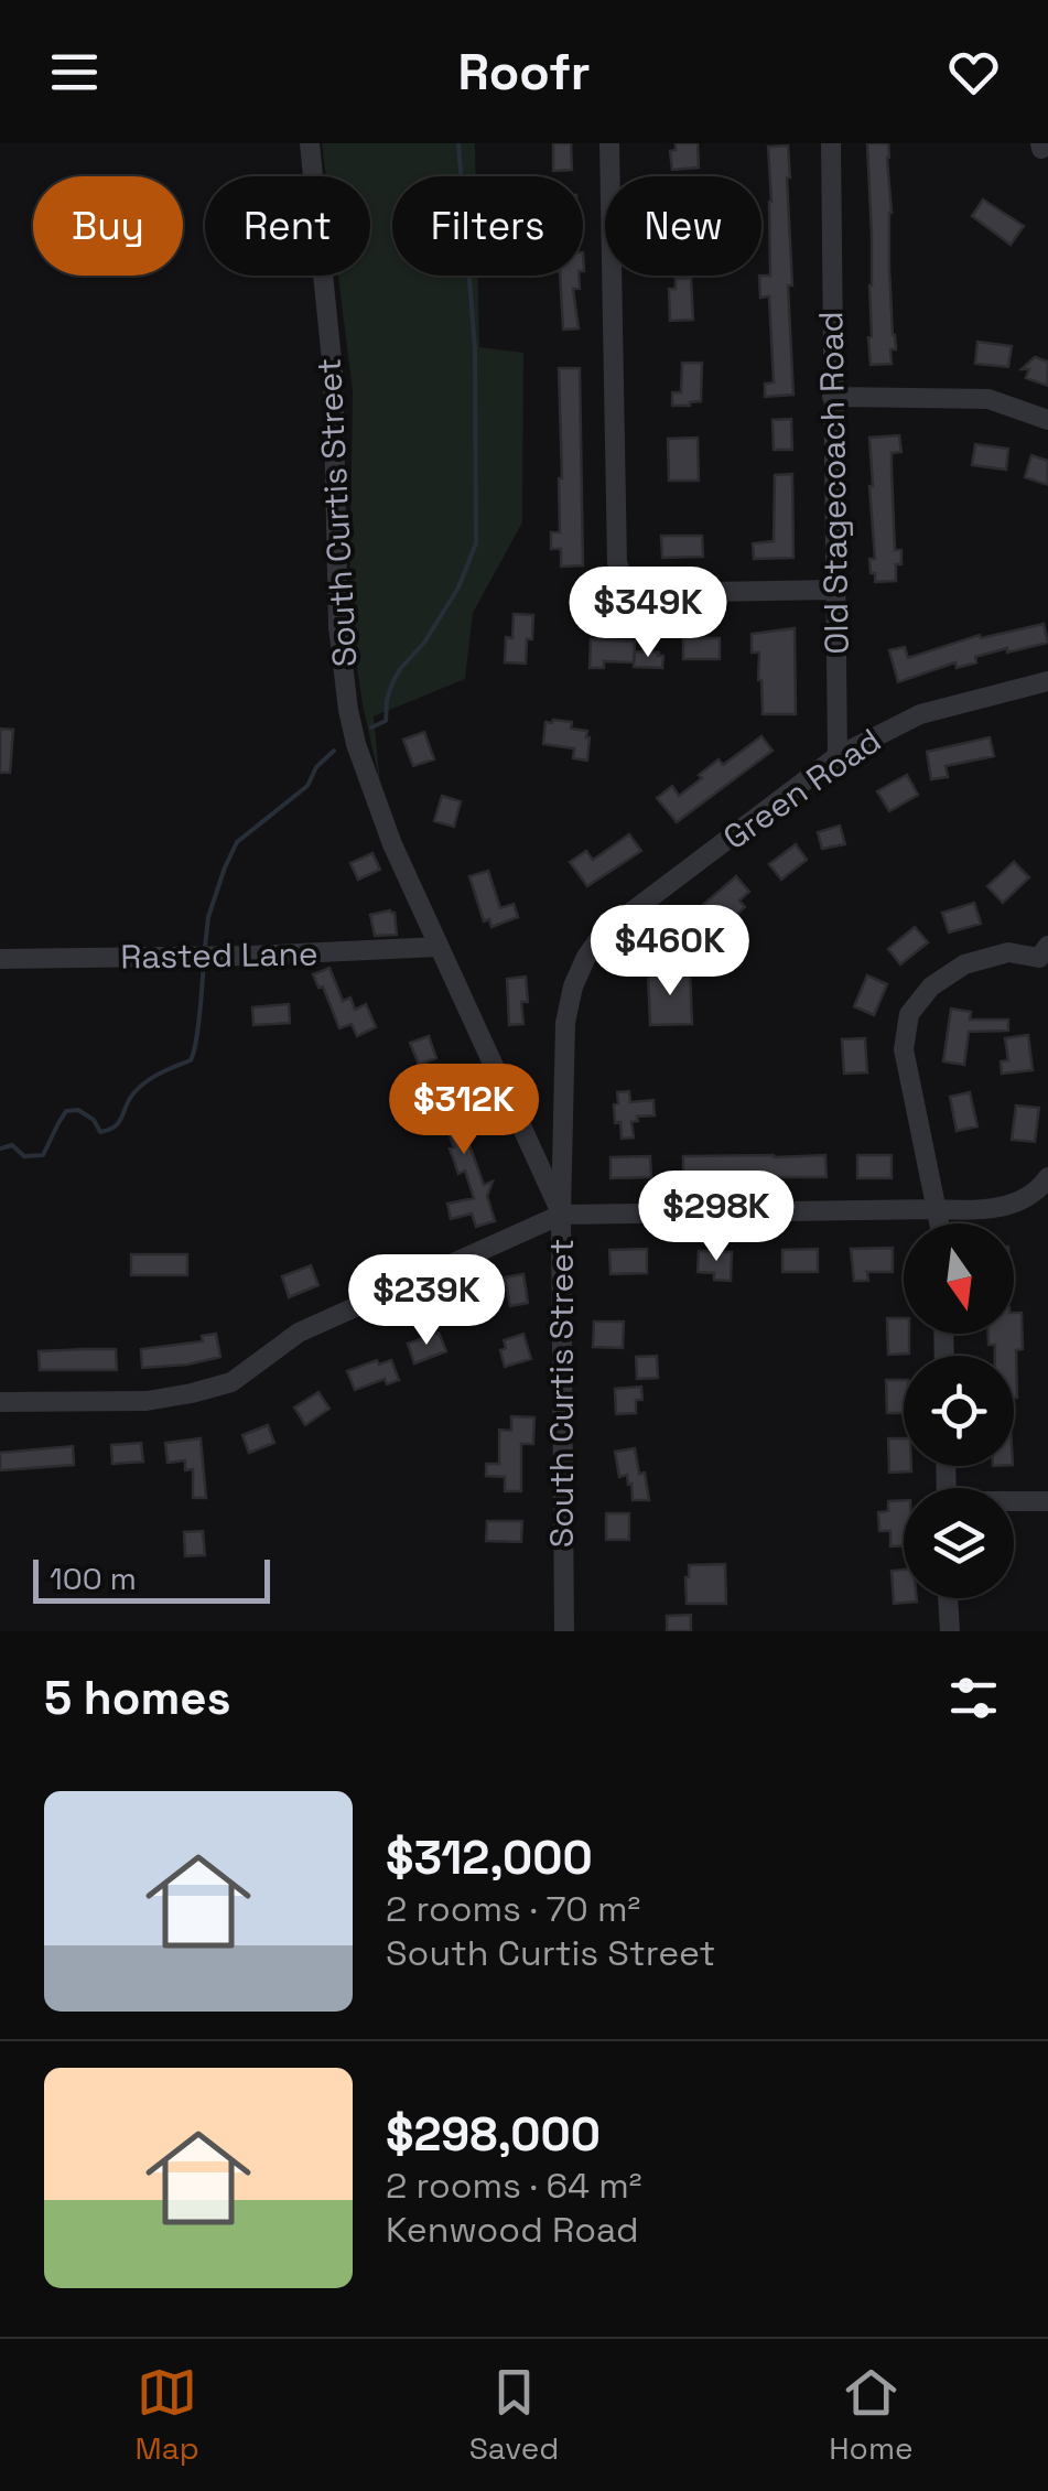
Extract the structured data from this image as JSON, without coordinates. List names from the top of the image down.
{
  "streets": {
    "street": [
      "Old Stagecoach Road",
      "South Curtis Street",
      "Green Road",
      "Rasted Lane"
    ]
  },
  "crossings": [
    ["Old Stagecoach Road", "Green Road"],
    ["South Curtis Street", "Green Road"],
    ["South Curtis Street", "Rasted Lane"]
  ],
  "scale_bar": "100 m",
  "north": "bottom",
  "page": {
    "header": "Roofr",
    "chip": [
      "Buy",
      "Rent",
      "Filters",
      "New"
    ],
    "price": [
      "$349K",
      "$460K",
      "$312K",
      "$298K",
      "$239K"
    ],
    "scale": "100 m",
    "heading": "5 homes",
    "list": [
      {
        "name": "$312,000",
        "note": "2 rooms · 70 m² · South Curtis Street"
      },
      {
        "name": "$298,000",
        "note": "2 rooms · 64 m² · Kenwood Road"
      }
    ],
    "tabs": ["Map", "Saved", "Home"]
  }
}
